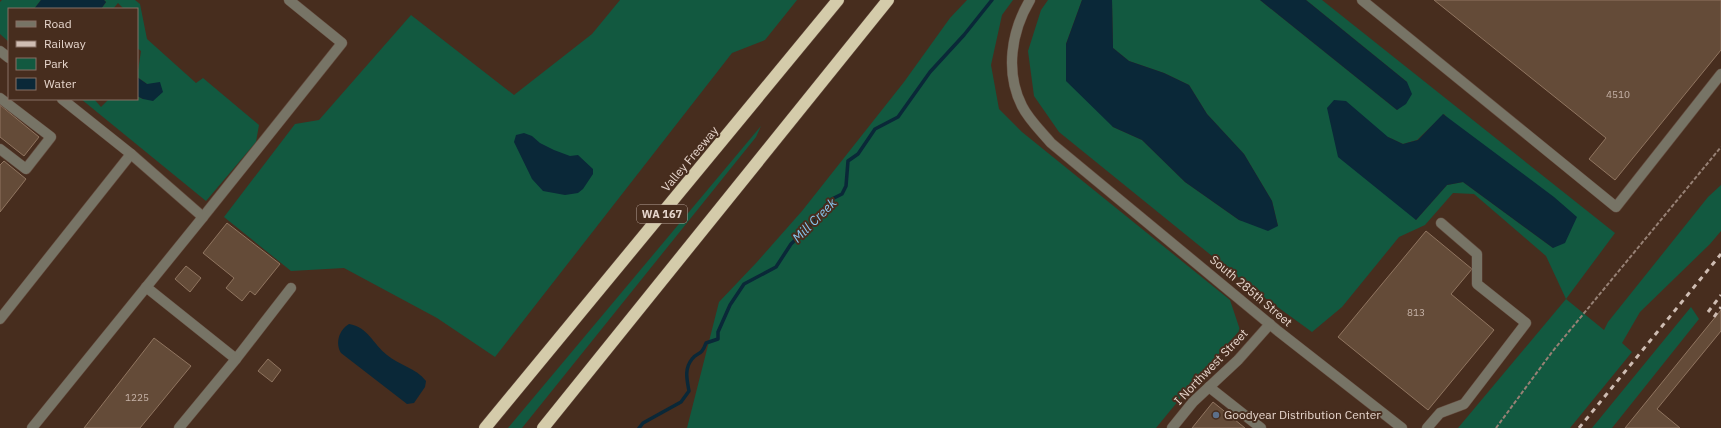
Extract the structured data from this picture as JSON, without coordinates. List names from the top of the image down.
{
  "streets": {
    "highway": ["Valley Freeway", "WA 167"],
    "street": ["South 285th Street", "I Northwest Street"]
  },
  "crossings": [
    ["South 285th Street", "I Northwest Street"]
  ],
  "water": ["Mill Creek"],
  "places": ["Goodyear Distribution Center"],
  "house_numbers": ["4510", "813", "1225"],
  "legend": [
    "Road",
    "Railway",
    "Park",
    "Water"
  ]
}
